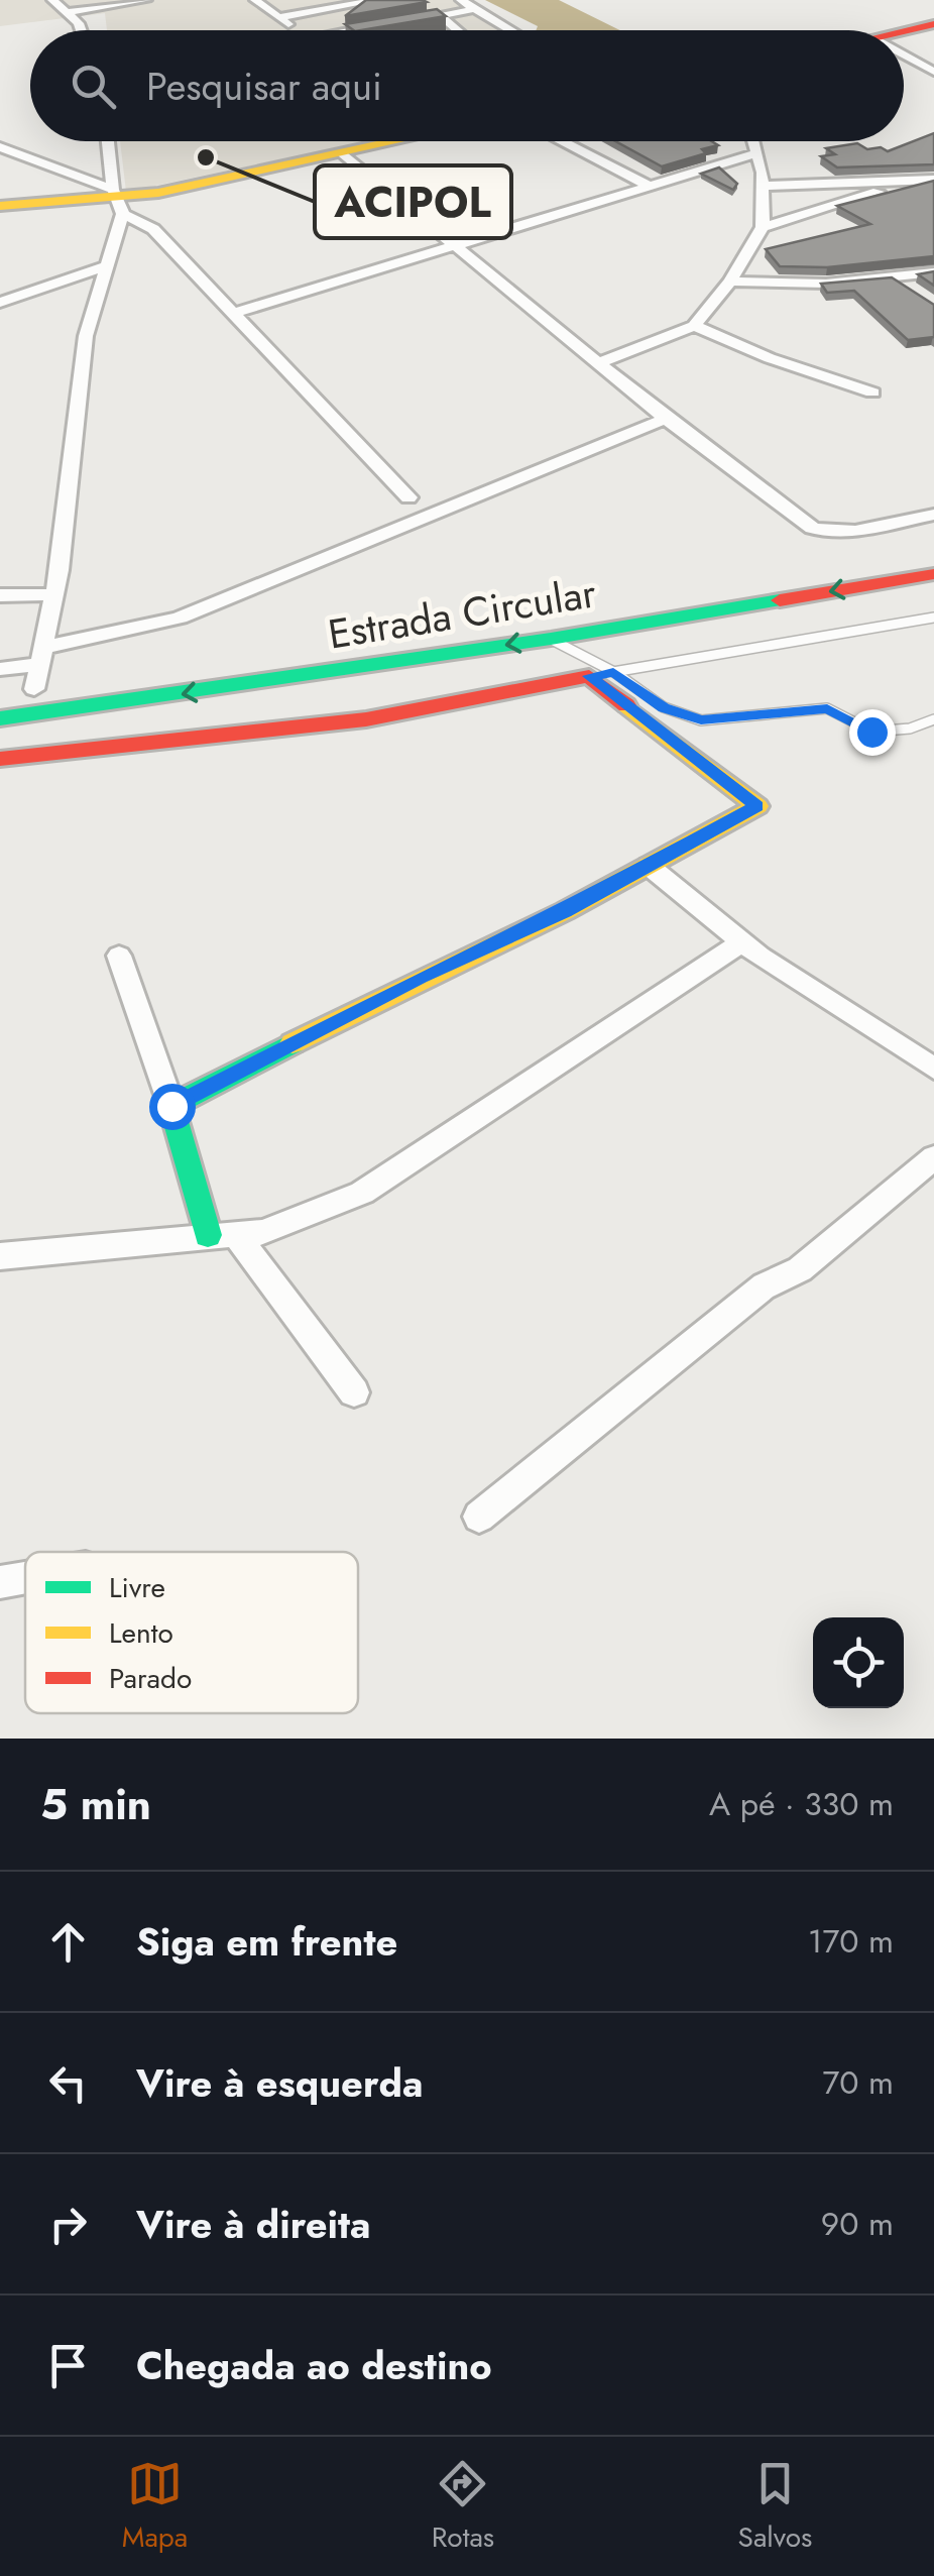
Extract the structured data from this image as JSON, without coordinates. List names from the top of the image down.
{
  "streets": {
    "street": ["Estrada Circular"]
  },
  "places": ["ACIPOL"],
  "legend": ["Livre", "Lento", "Parado"],
  "page": {
    "search": "Pesquisar aqui",
    "heading": ["5 min", "A pé · 330 m"],
    "list": [
      ["Siga em frente", "170 m"],
      ["Vire à esquerda", "70 m"],
      ["Vire à direita", "90 m"],
      "Chegada ao destino"
    ],
    "nav": ["Mapa", "Rotas", "Salvos"]
  }
}
